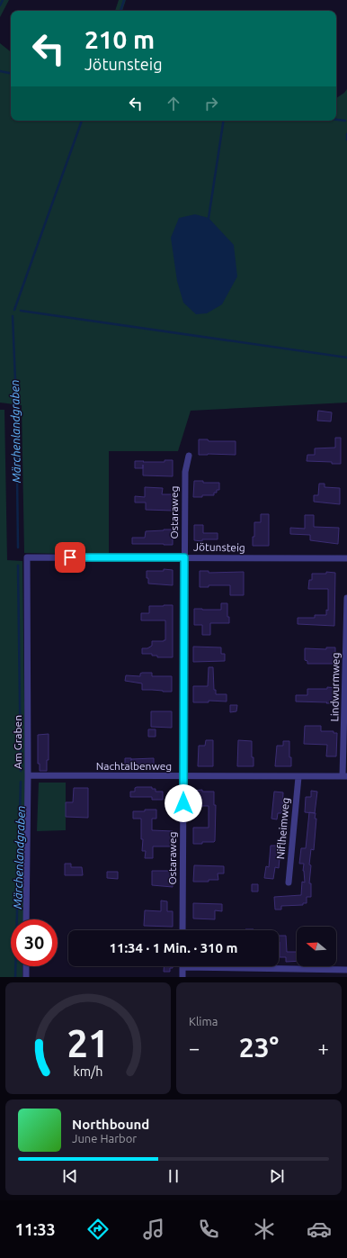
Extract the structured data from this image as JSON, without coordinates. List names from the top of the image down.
{
  "streets": {
    "street": [
      "Ostaraweg",
      "Jötunsteig",
      "Lindwurmweg",
      "Am Graben",
      "Nachtalbenweg",
      "Niflheimweg"
    ]
  },
  "crossings": [
    ["Ostaraweg", "Jötunsteig"],
    ["Ostaraweg", "Nachtalbenweg"],
    ["Jötunsteig", "Am Graben"],
    ["Lindwurmweg", "Nachtalbenweg"],
    ["Am Graben", "Nachtalbenweg"],
    ["Nachtalbenweg", "Niflheimweg"]
  ],
  "water": ["Märchenlandgraben"],
  "north": "left",
  "page": {
    "turn": ["210 m", "Jötunsteig"],
    "limit": "30",
    "trip": "11:34 · 1 Min. · 310 m",
    "tile": "Klima",
    "heat": ["−", "23°", "+"],
    "song": ["Northbound", "June Harbor"],
    "tabs": "11:33",
    "gauge": ["21", "km/h"]
  }
}
